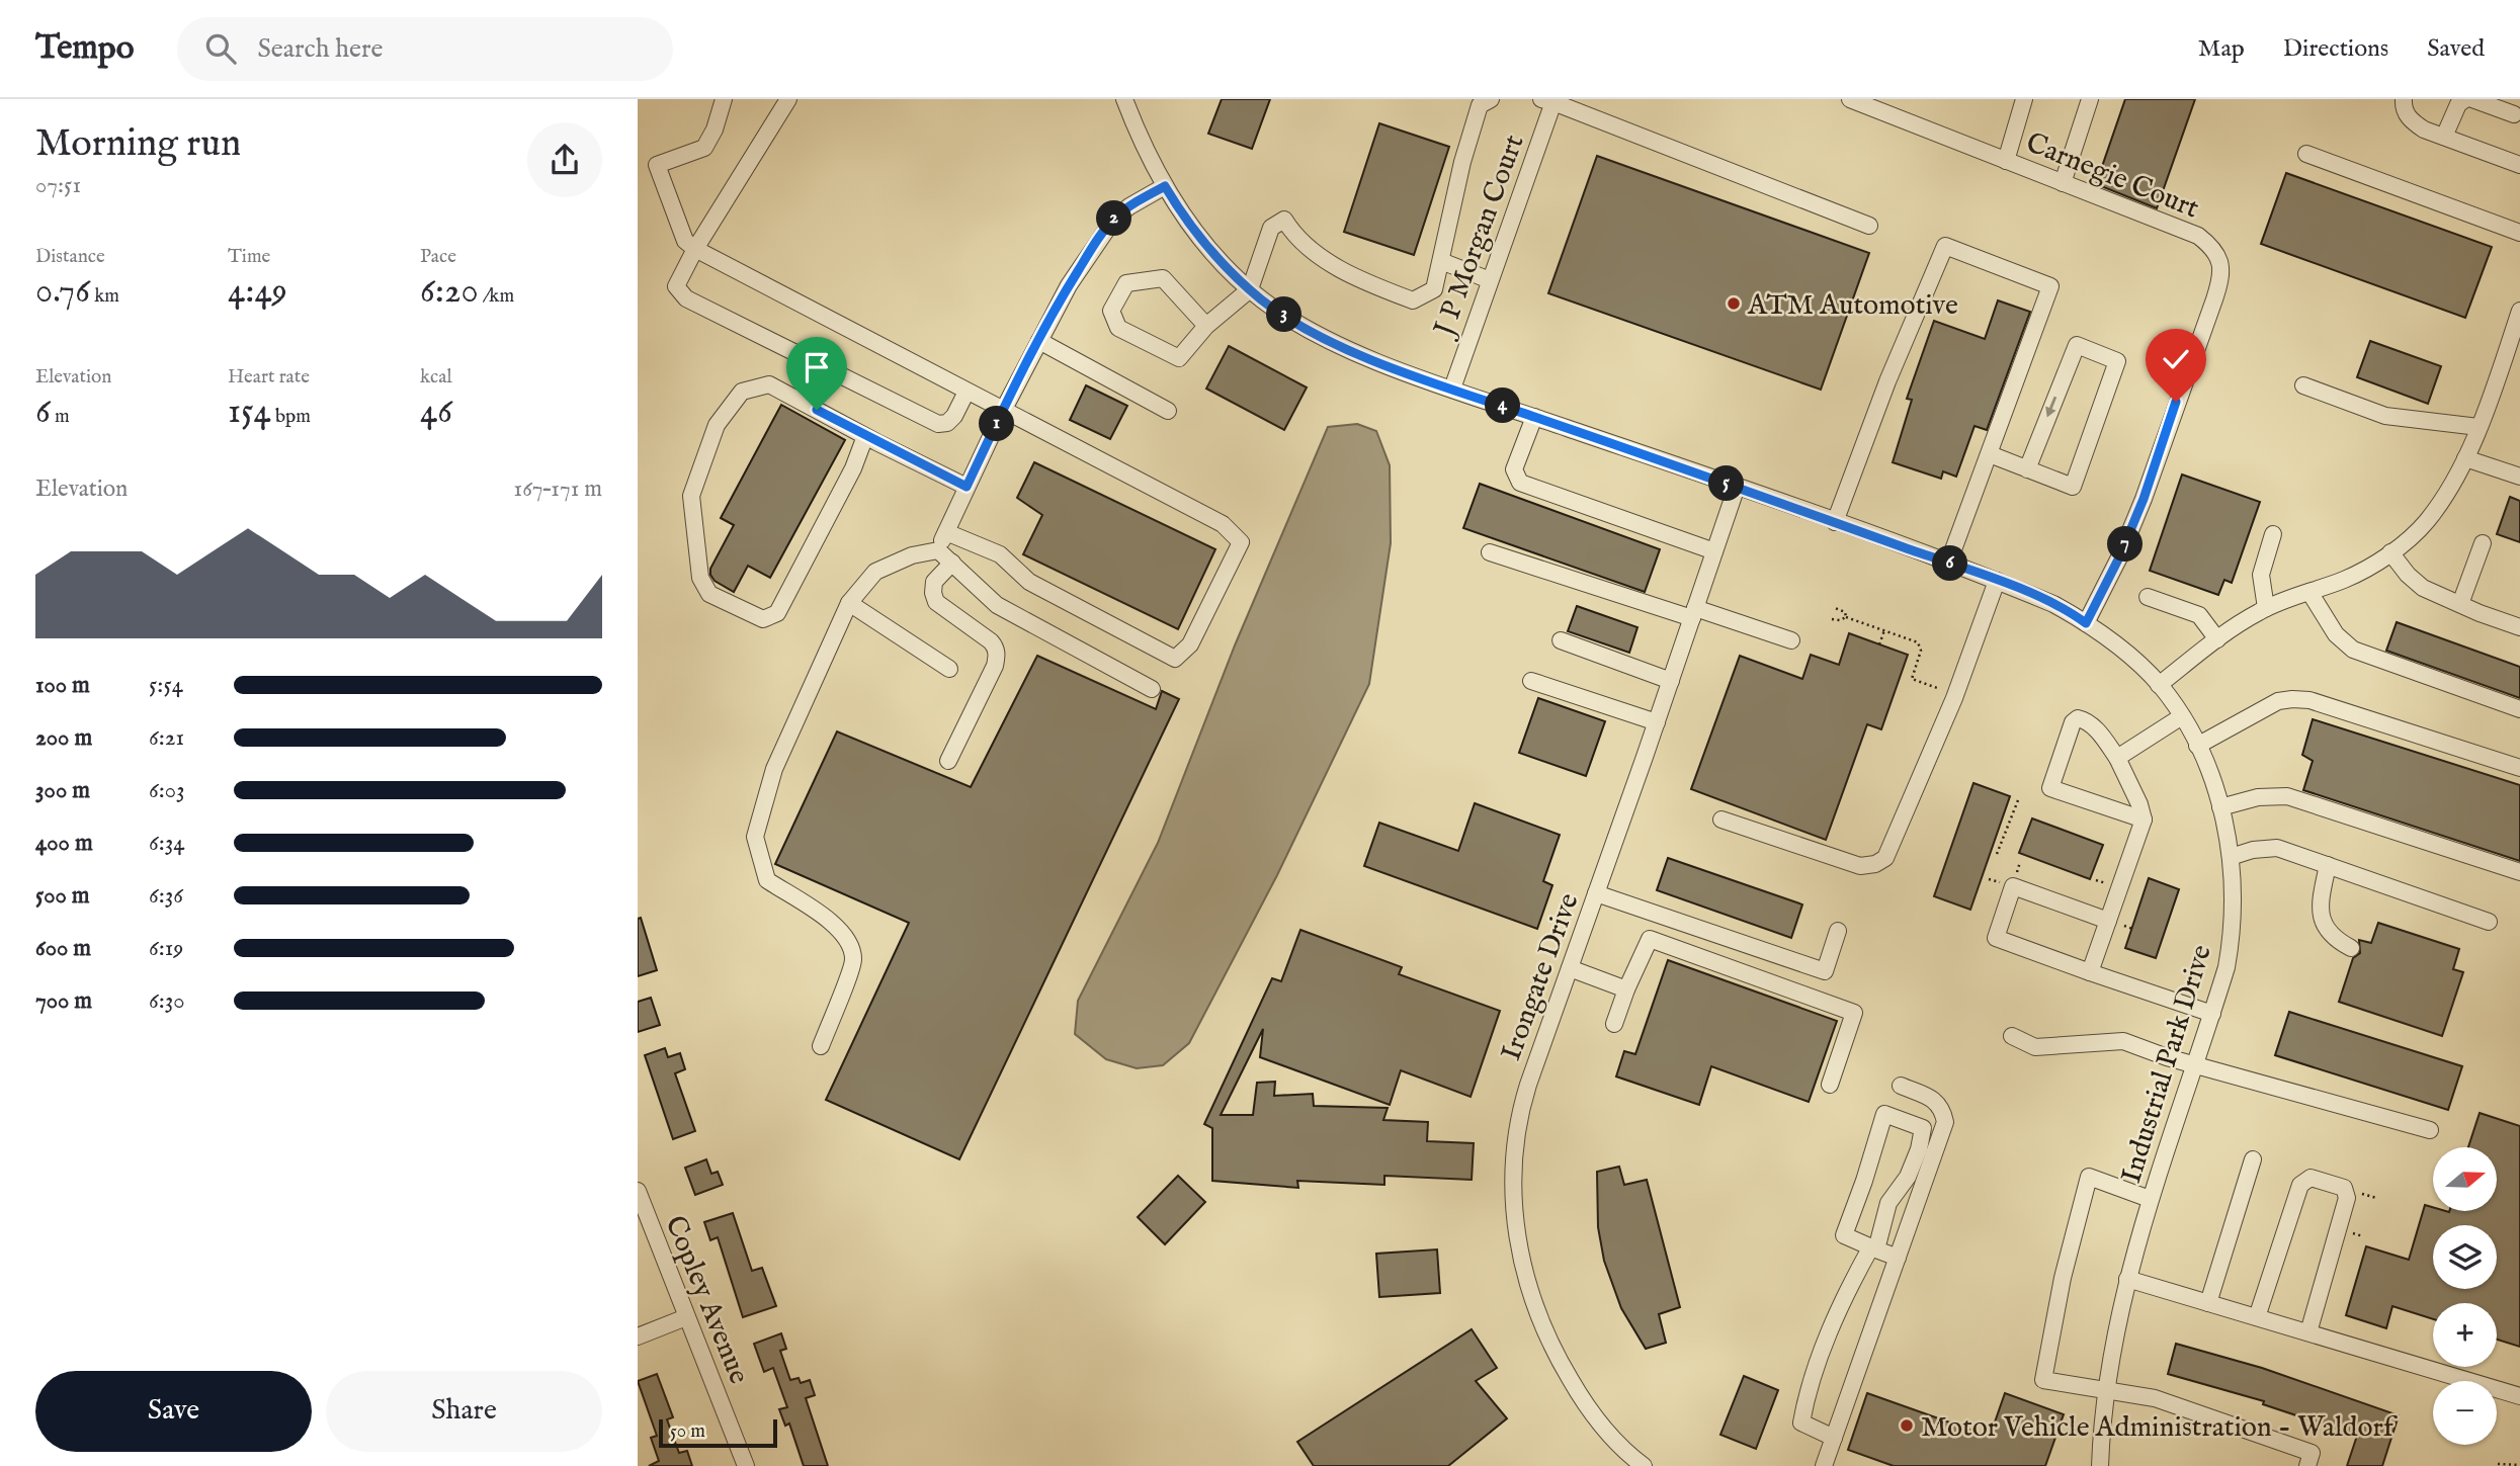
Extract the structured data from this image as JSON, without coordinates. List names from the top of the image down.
{
  "streets": {
    "street": [
      "Carnegie Court",
      "J P Morgan Court",
      "Irongate Drive",
      "Industrial Park Drive",
      "Copley Avenue"
    ]
  },
  "crossings": [
    ["Carnegie Court", "Industrial Park Drive"],
    ["J P Morgan Court", "Industrial Park Drive"],
    ["Irongate Drive", "Industrial Park Drive"]
  ],
  "places": ["ATM Automotive", "Motor Vehicle Administration - Waldorf"],
  "scale_bar": "50 m",
  "north": "right",
  "page": {
    "header": "Tempo",
    "search": "Search here",
    "nav": ["Map", "Directions", "Saved"],
    "heading": ["Morning run", "07:51"],
    "pins": [
      "2",
      "3",
      "4",
      "1",
      "5",
      "7",
      "6"
    ],
    "stats": [
      ["Distance", "0.76 km"],
      ["Time", "4:49"],
      ["Pace", "6:20 /km"],
      ["Elevation", "6 m"],
      ["Heart rate", "154 bpm"],
      ["kcal", "46"]
    ],
    "chart": ["Elevation", "167–171 m"],
    "list": [
      {
        "name": "100 m",
        "note": "5:54"
      },
      {
        "name": "200 m",
        "note": "6:21"
      },
      {
        "name": "300 m",
        "note": "6:03"
      },
      {
        "name": "400 m",
        "note": "6:34"
      },
      {
        "name": "500 m",
        "note": "6:36"
      },
      {
        "name": "600 m",
        "note": "6:19"
      },
      {
        "name": "700 m",
        "note": "6:30"
      }
    ],
    "map_buttons": ["+", "−"],
    "buttons": ["Save", "Share"],
    "scale": "50 m"
  }
}
